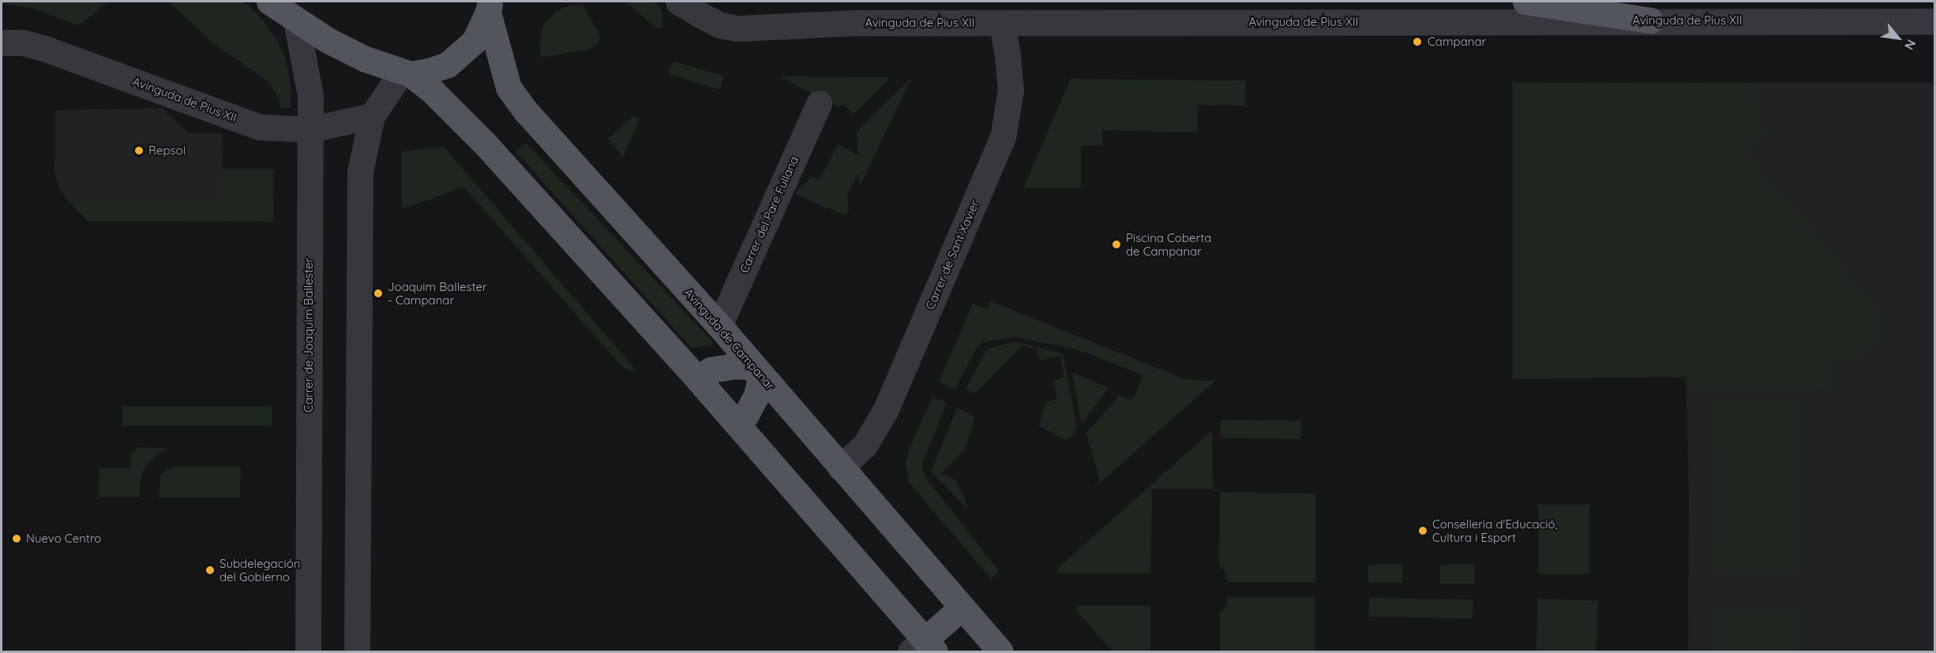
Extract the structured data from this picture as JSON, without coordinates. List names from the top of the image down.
{
  "streets": {
    "main road": ["Avinguda de Campanar"],
    "street": [
      "Avinguda de Pius XII",
      "Carrer del Pare Fullana",
      "Carrer de Sant Xavier",
      "Carrer de Joaquim Ballester"
    ]
  },
  "crossings": [
    ["Avinguda de Pius XII", "Carrer de Sant Xavier"],
    ["Avinguda de Pius XII", "Carrer de Joaquim Ballester"],
    ["Carrer del Pare Fullana", "Avinguda de Campanar"],
    ["Carrer de Sant Xavier", "Avinguda de Campanar"]
  ],
  "places": [
    "Campanar",
    "Repsol",
    "Piscina Coberta de Campanar",
    "Joaquim Ballester - Campanar",
    "Conselleria d'Educació, Cultura i Esport",
    "Nuevo Centro",
    "Subdelegación del Gobierno"
  ],
  "north": "bottom right"
}
